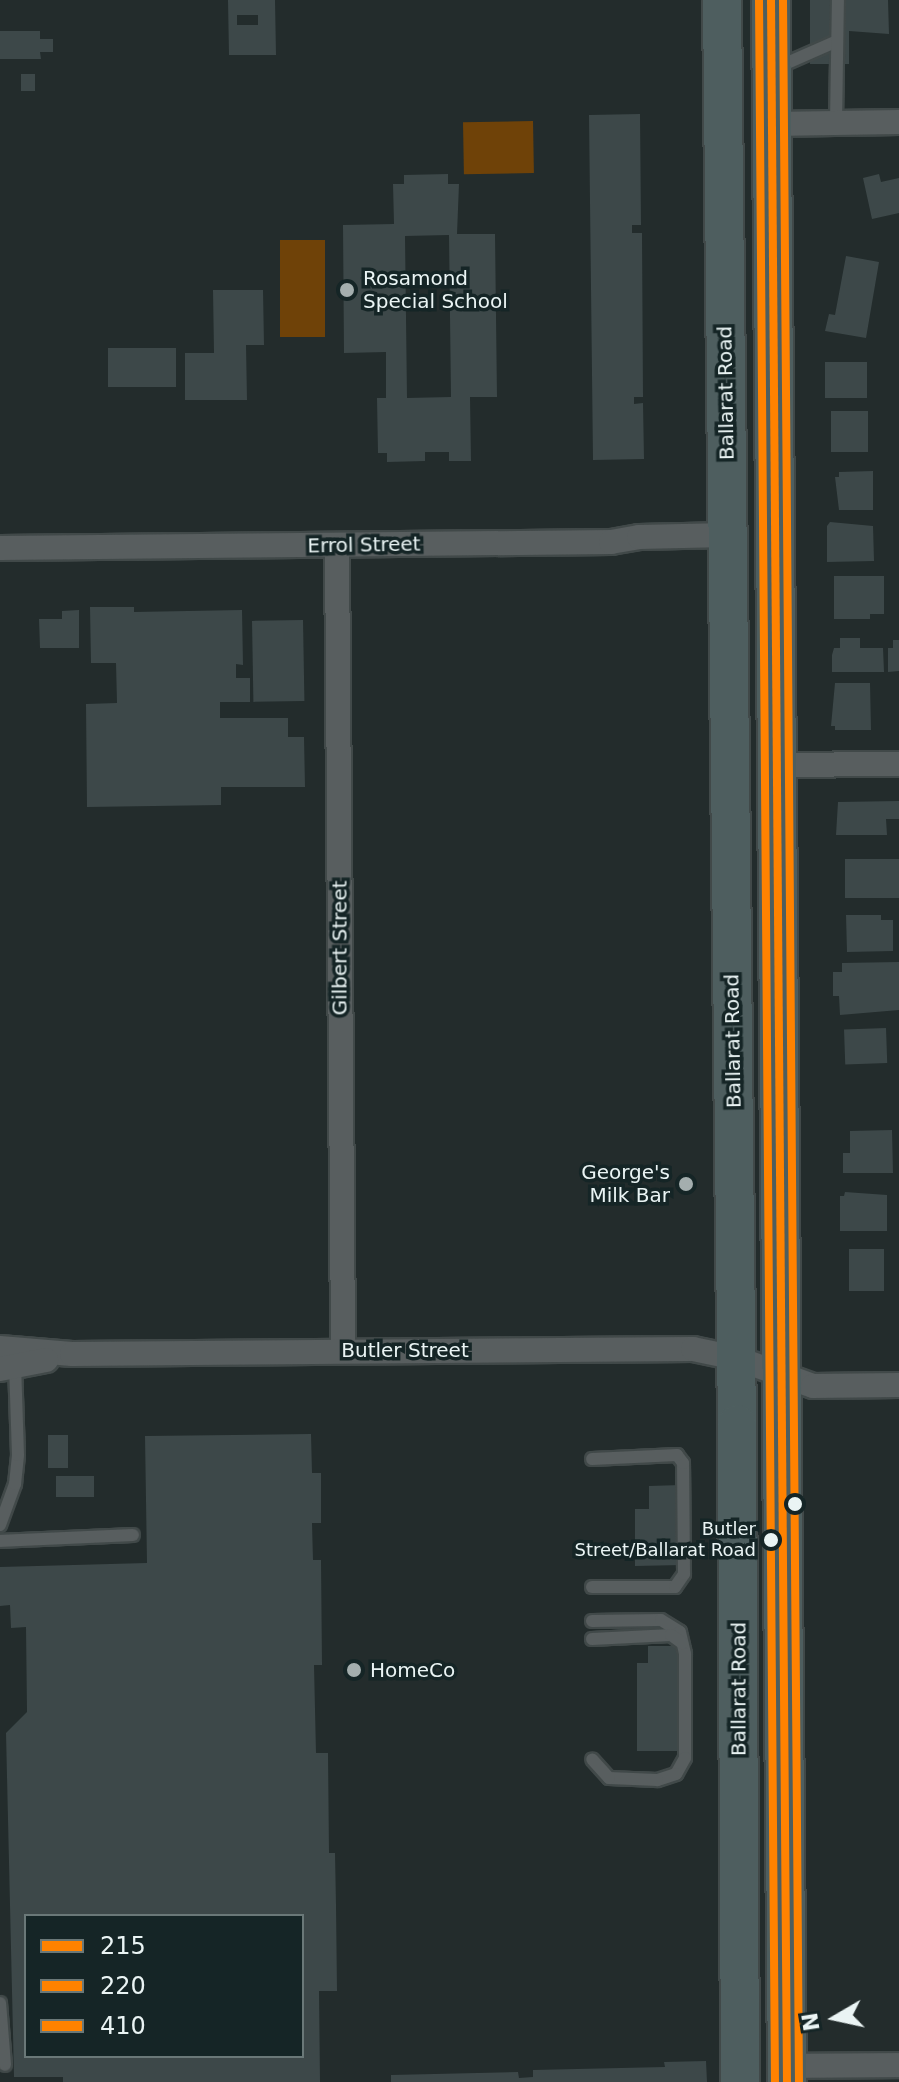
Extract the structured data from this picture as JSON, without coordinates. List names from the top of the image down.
{
  "streets": {
    "highway": ["Ballarat Road"],
    "street": ["Errol Street", "Gilbert Street", "Butler Street"]
  },
  "crossings": [
    ["Ballarat Road", "Errol Street"],
    ["Ballarat Road", "Butler Street"],
    ["Errol Street", "Gilbert Street"],
    ["Gilbert Street", "Butler Street"]
  ],
  "places": [
    "Rosamond Special School",
    "George's Milk Bar",
    "Butler Street/Ballarat Road",
    "HomeCo"
  ],
  "lines": ["transit line 215", "transit line 220", "transit line 410"],
  "legend": ["215", "220", "410"],
  "north": "left"
}
